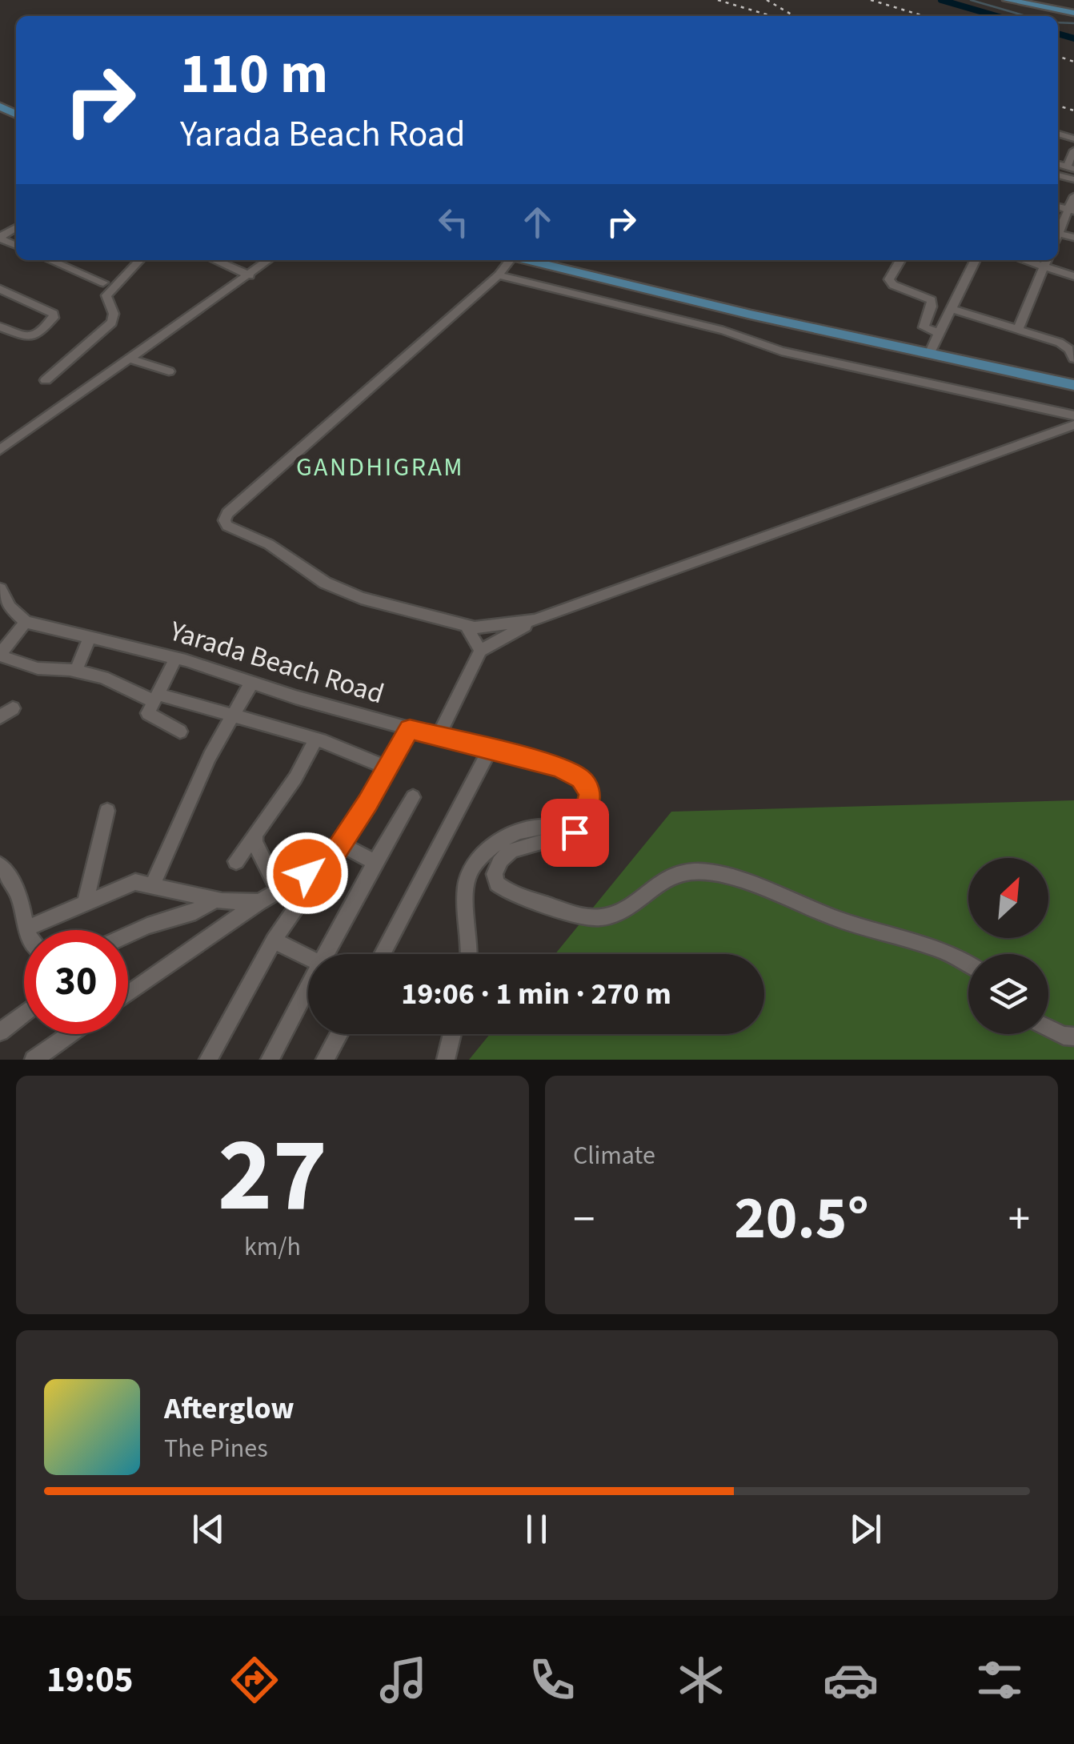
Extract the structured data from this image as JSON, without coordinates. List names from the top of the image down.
{
  "streets": {
    "street": ["Yarada Beach Road"]
  },
  "districts": ["GANDHIGRAM"],
  "north": "top right",
  "page": {
    "turn": ["110 m", "Yarada Beach Road"],
    "limit": "30",
    "trip": "19:06 · 1 min · 270 m",
    "tile": [
      ["27", "km/h"],
      "Climate"
    ],
    "heat": ["−", "20.5°", "+"],
    "song": ["Afterglow", "The Pines"],
    "tabs": "19:05"
  }
}
